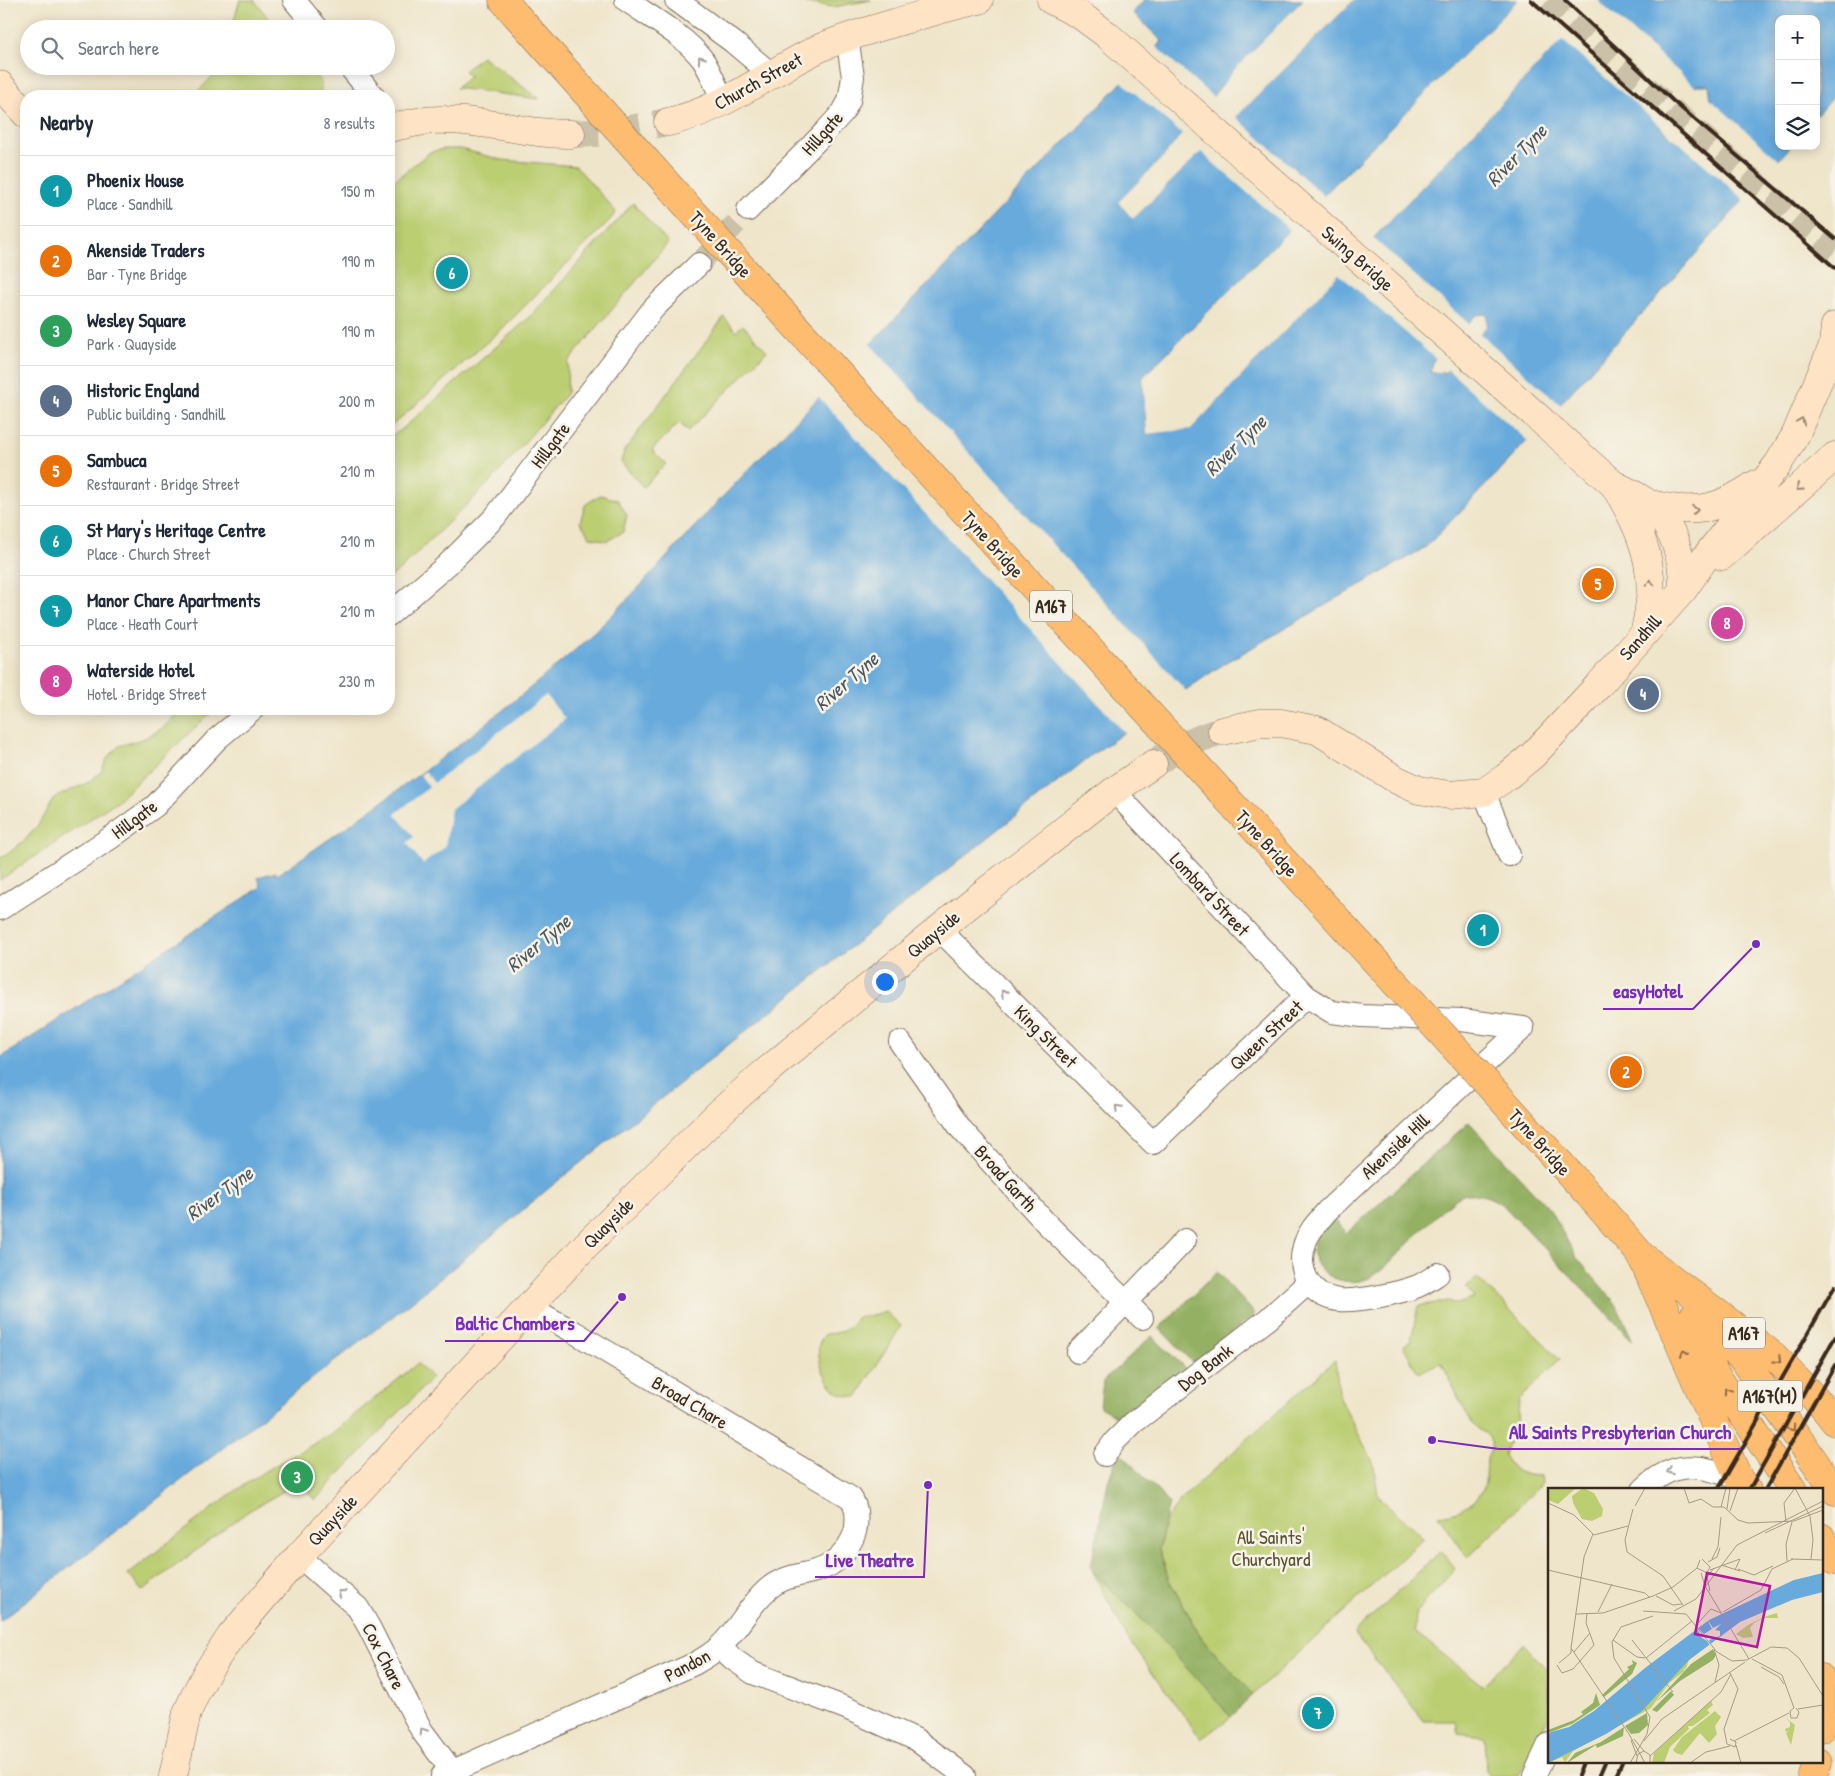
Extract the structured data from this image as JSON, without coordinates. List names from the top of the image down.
{
  "streets": {
    "highway": ["Tyne Bridge", "A167", "A167(M)"],
    "main road": [
      "Church Street",
      "Swing Bridge",
      "Sandhill",
      "Quayside"
    ],
    "street": [
      "Hillgate",
      "Lombard Street",
      "Queen Street",
      "King Street",
      "Akenside Hill",
      "Broad Garth",
      "Dog Bank",
      "Broad Chare",
      "Cox Chare",
      "Pandon"
    ]
  },
  "crossings": [
    ["Church Street", "Hillgate"],
    ["Tyne Bridge", "A167"],
    ["Tyne Bridge", "A167(M)"],
    ["A167", "A167(M)"],
    ["Lombard Street", "Quayside"],
    ["Lombard Street", "Queen Street"],
    ["Quayside", "King Street"],
    ["Quayside", "Broad Chare"],
    ["Quayside", "Cox Chare"],
    ["Queen Street", "King Street"],
    ["Queen Street", "Akenside Hill"],
    ["Akenside Hill", "Dog Bank"],
    ["Broad Chare", "Pandon"],
    ["Cox Chare", "Pandon"]
  ],
  "one_way": ["King Street", "Cox Chare"],
  "water": ["River Tyne"],
  "parks": ["All Saints' Churchyard"],
  "places": [
    "easyHotel",
    "Baltic Chambers",
    "All Saints Presbyterian Church",
    "Live Theatre"
  ],
  "page": {
    "map_buttons": ["+", "−"],
    "search": "Search here",
    "heading": ["Nearby", "8 results"],
    "list": [
      {
        "mark": "1",
        "name": "Phoenix House",
        "note": "Place · Sandhill",
        "value": "150 m"
      },
      {
        "mark": "2",
        "name": "Akenside Traders",
        "note": "Bar · Tyne Bridge",
        "value": "190 m"
      },
      {
        "mark": "3",
        "name": "Wesley Square",
        "note": "Park · Quayside",
        "value": "190 m"
      },
      {
        "mark": "4",
        "name": "Historic England",
        "note": "Public building · Sandhill",
        "value": "200 m"
      },
      {
        "mark": "5",
        "name": "Sambuca",
        "note": "Restaurant · Bridge Street",
        "value": "210 m"
      },
      {
        "mark": "6",
        "name": "St Mary's Heritage Centre",
        "note": "Place · Church Street",
        "value": "210 m"
      },
      {
        "mark": "7",
        "name": "Manor Chare Apartments",
        "note": "Place · Heath Court",
        "value": "210 m"
      },
      {
        "mark": "8",
        "name": "Waterside Hotel",
        "note": "Hotel · Bridge Street",
        "value": "230 m"
      }
    ],
    "pins": [
      "6",
      "5",
      "8",
      "4",
      "1",
      "2",
      "3",
      "7"
    ]
  }
}
